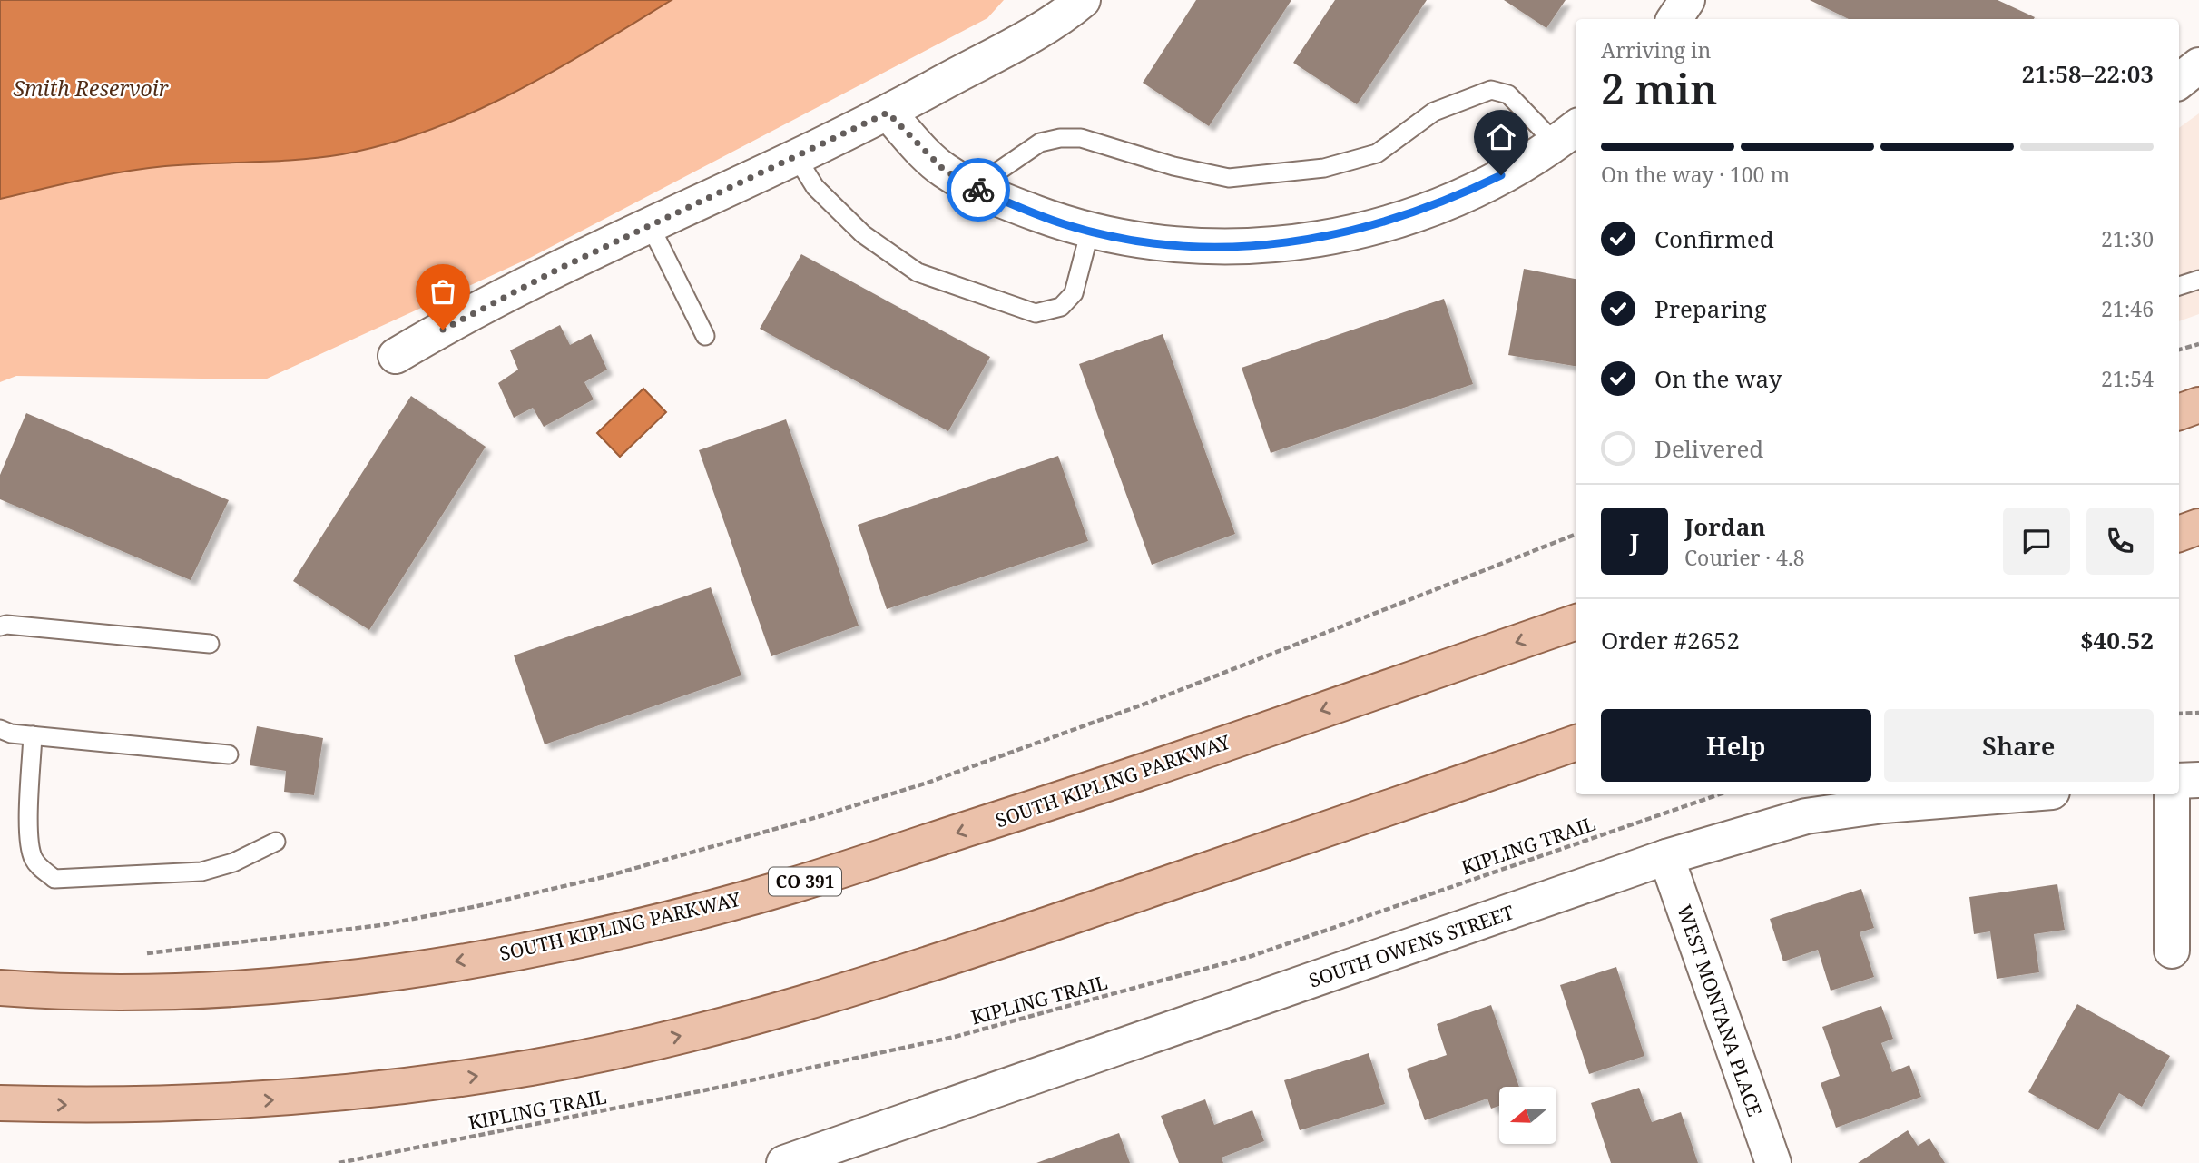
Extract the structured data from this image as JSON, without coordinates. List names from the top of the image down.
{
  "streets": {
    "main road": ["SOUTH KIPLING PARKWAY", "CO 391"],
    "street": ["SOUTH OWENS STREET", "WEST MONTANA PLACE"],
    "path": ["KIPLING TRAIL"]
  },
  "crossings": [
    ["SOUTH OWENS STREET", "WEST MONTANA PLACE"]
  ],
  "water": ["Smith Reservoir"],
  "north": "left",
  "page": {
    "heading": ["2 min", "Arriving in", "21:58–22:03"],
    "panel": [
      "Jordan",
      "Courier · 4.8",
      "Order #2652",
      "$40.52"
    ],
    "bar": "On the way · 100 m",
    "list": [
      ["Confirmed", "21:30"],
      ["Preparing", "21:46"],
      ["On the way", "21:54"],
      "Delivered"
    ],
    "round": "J",
    "buttons": ["Help", "Share"]
  }
}
